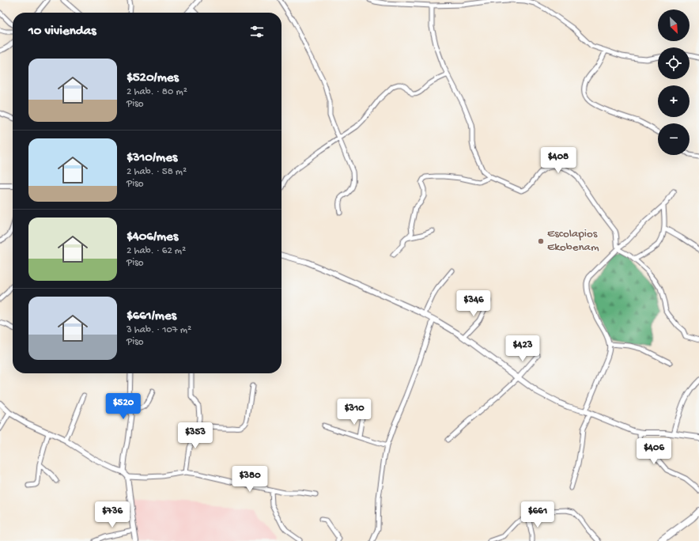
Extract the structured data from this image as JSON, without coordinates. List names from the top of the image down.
{
  "places": ["Escolapios Ekobenam"],
  "north": "bottom right",
  "page": {
    "map_buttons": ["+", "−"],
    "heading": "10 viviendas",
    "list": [
      {
        "name": "$520/mes",
        "note": "2 hab. · 80 m² · Piso"
      },
      {
        "name": "$310/mes",
        "note": "2 hab. · 58 m² · Piso"
      },
      {
        "name": "$406/mes",
        "note": "2 hab. · 62 m² · Piso"
      },
      {
        "name": "$661/mes",
        "note": "3 hab. · 107 m² · Piso"
      }
    ],
    "price": [
      "$408",
      "$346",
      "$423",
      "$520",
      "$310",
      "$353",
      "$406",
      "$380",
      "$736",
      "$661"
    ]
  }
}
